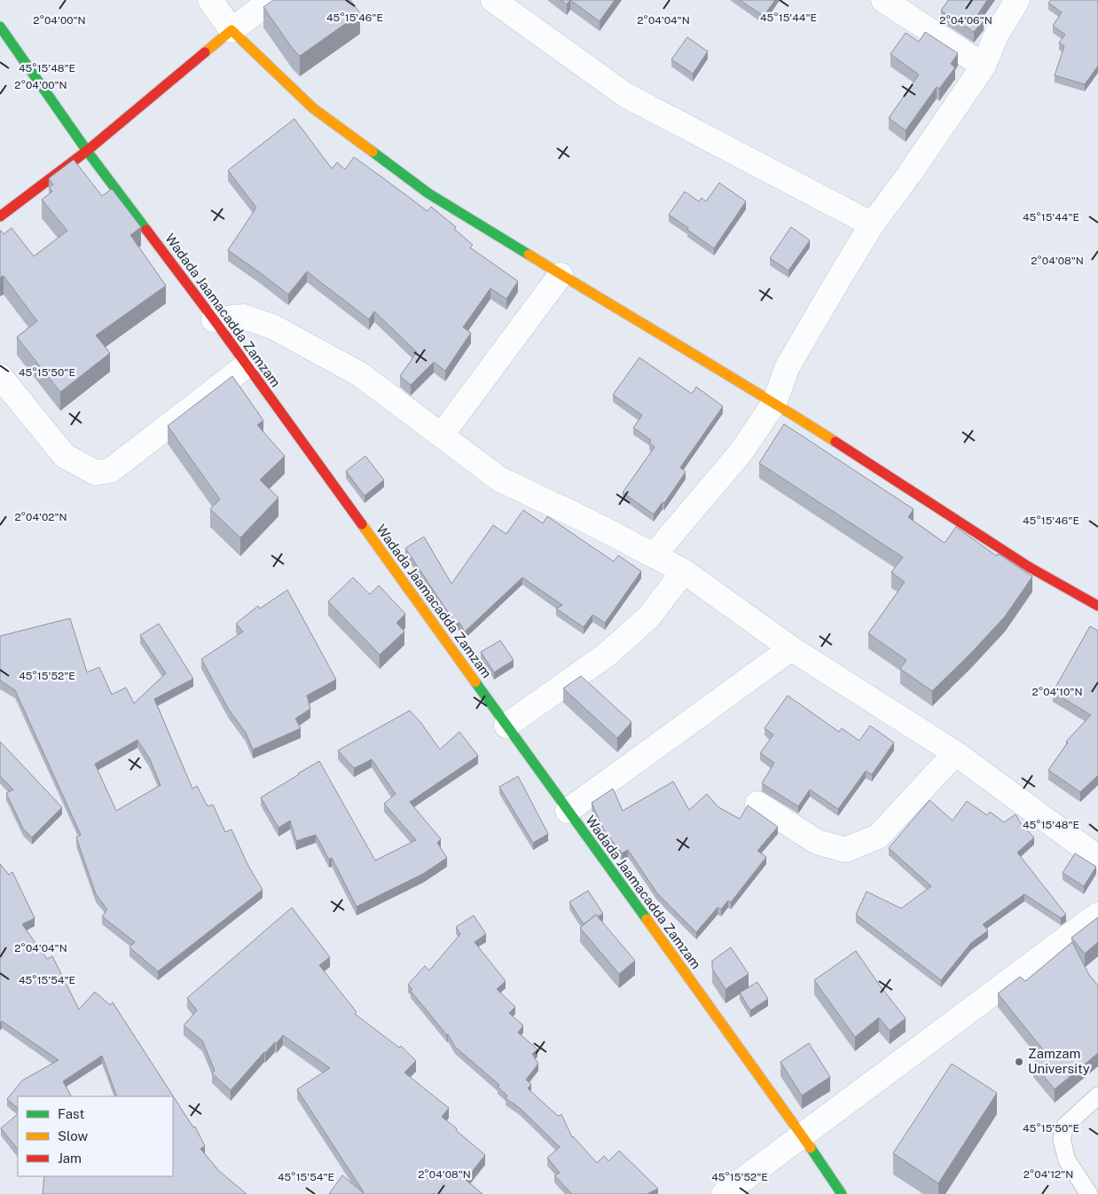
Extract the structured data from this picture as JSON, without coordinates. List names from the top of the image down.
{
  "streets": {
    "street": ["Wadada Jaamacadda Zamzam"]
  },
  "places": ["Zamzam University"],
  "legend": ["Fast", "Slow", "Jam"],
  "coordinates": [
    "45°15'46\"E",
    "45°15'44\"E",
    "2°04'00\"N",
    "2°04'04\"N",
    "2°04'06\"N",
    "45°15'48\"E",
    "2°04'08\"N",
    "45°15'50\"E",
    "2°04'02\"N",
    "45°15'52\"E",
    "2°04'10\"N",
    "45°15'54\"E",
    "2°04'12\"N"
  ]
}
